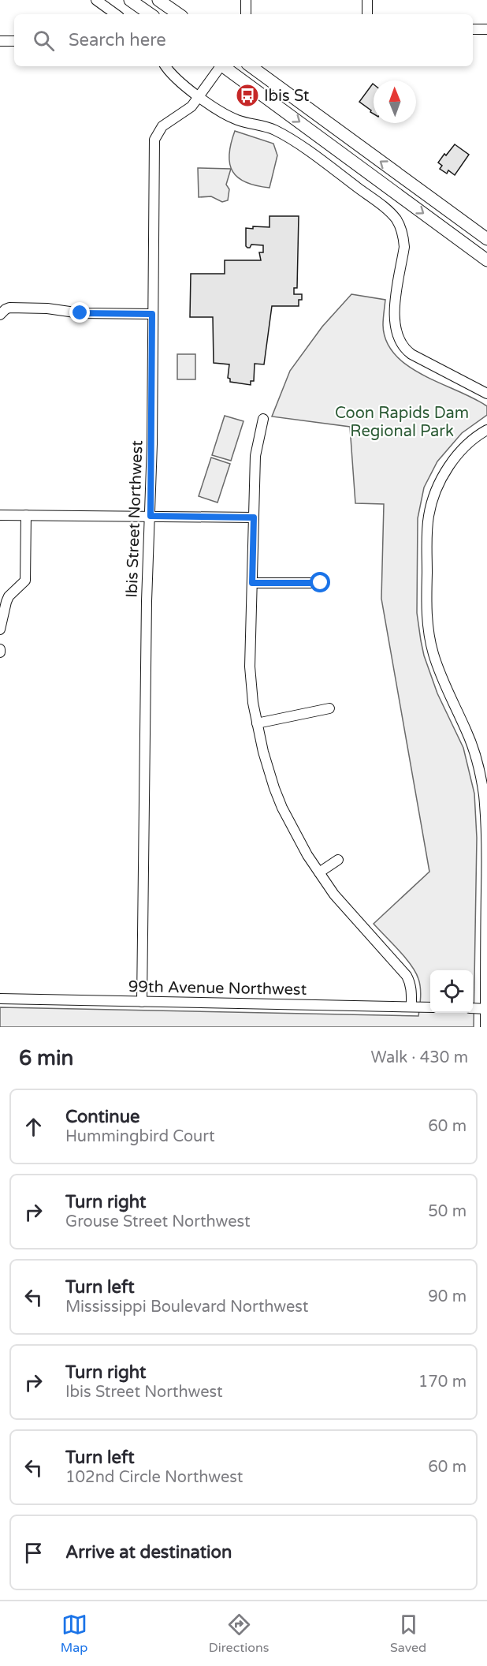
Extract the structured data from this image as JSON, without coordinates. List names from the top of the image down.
{
  "streets": {
    "street": ["Ibis Street Northwest", "99th Avenue Northwest"]
  },
  "crossings": [
    ["Ibis Street Northwest", "99th Avenue Northwest"]
  ],
  "parks": ["Coon Rapids Dam Regional Park"],
  "places": {
    "bus stop": ["Ibis St"]
  },
  "north": "top",
  "page": {
    "search": "Search here",
    "heading": ["6 min", "Walk · 430 m"],
    "list": [
      ["Continue", "Hummingbird Court", "60 m"],
      ["Turn right", "Grouse Street Northwest", "50 m"],
      ["Turn left", "Mississippi Boulevard Northwest", "90 m"],
      ["Turn right", "Ibis Street Northwest", "170 m"],
      ["Turn left", "102nd Circle Northwest", "60 m"],
      "Arrive at destination"
    ],
    "nav": ["Map", "Directions", "Saved"]
  }
}
